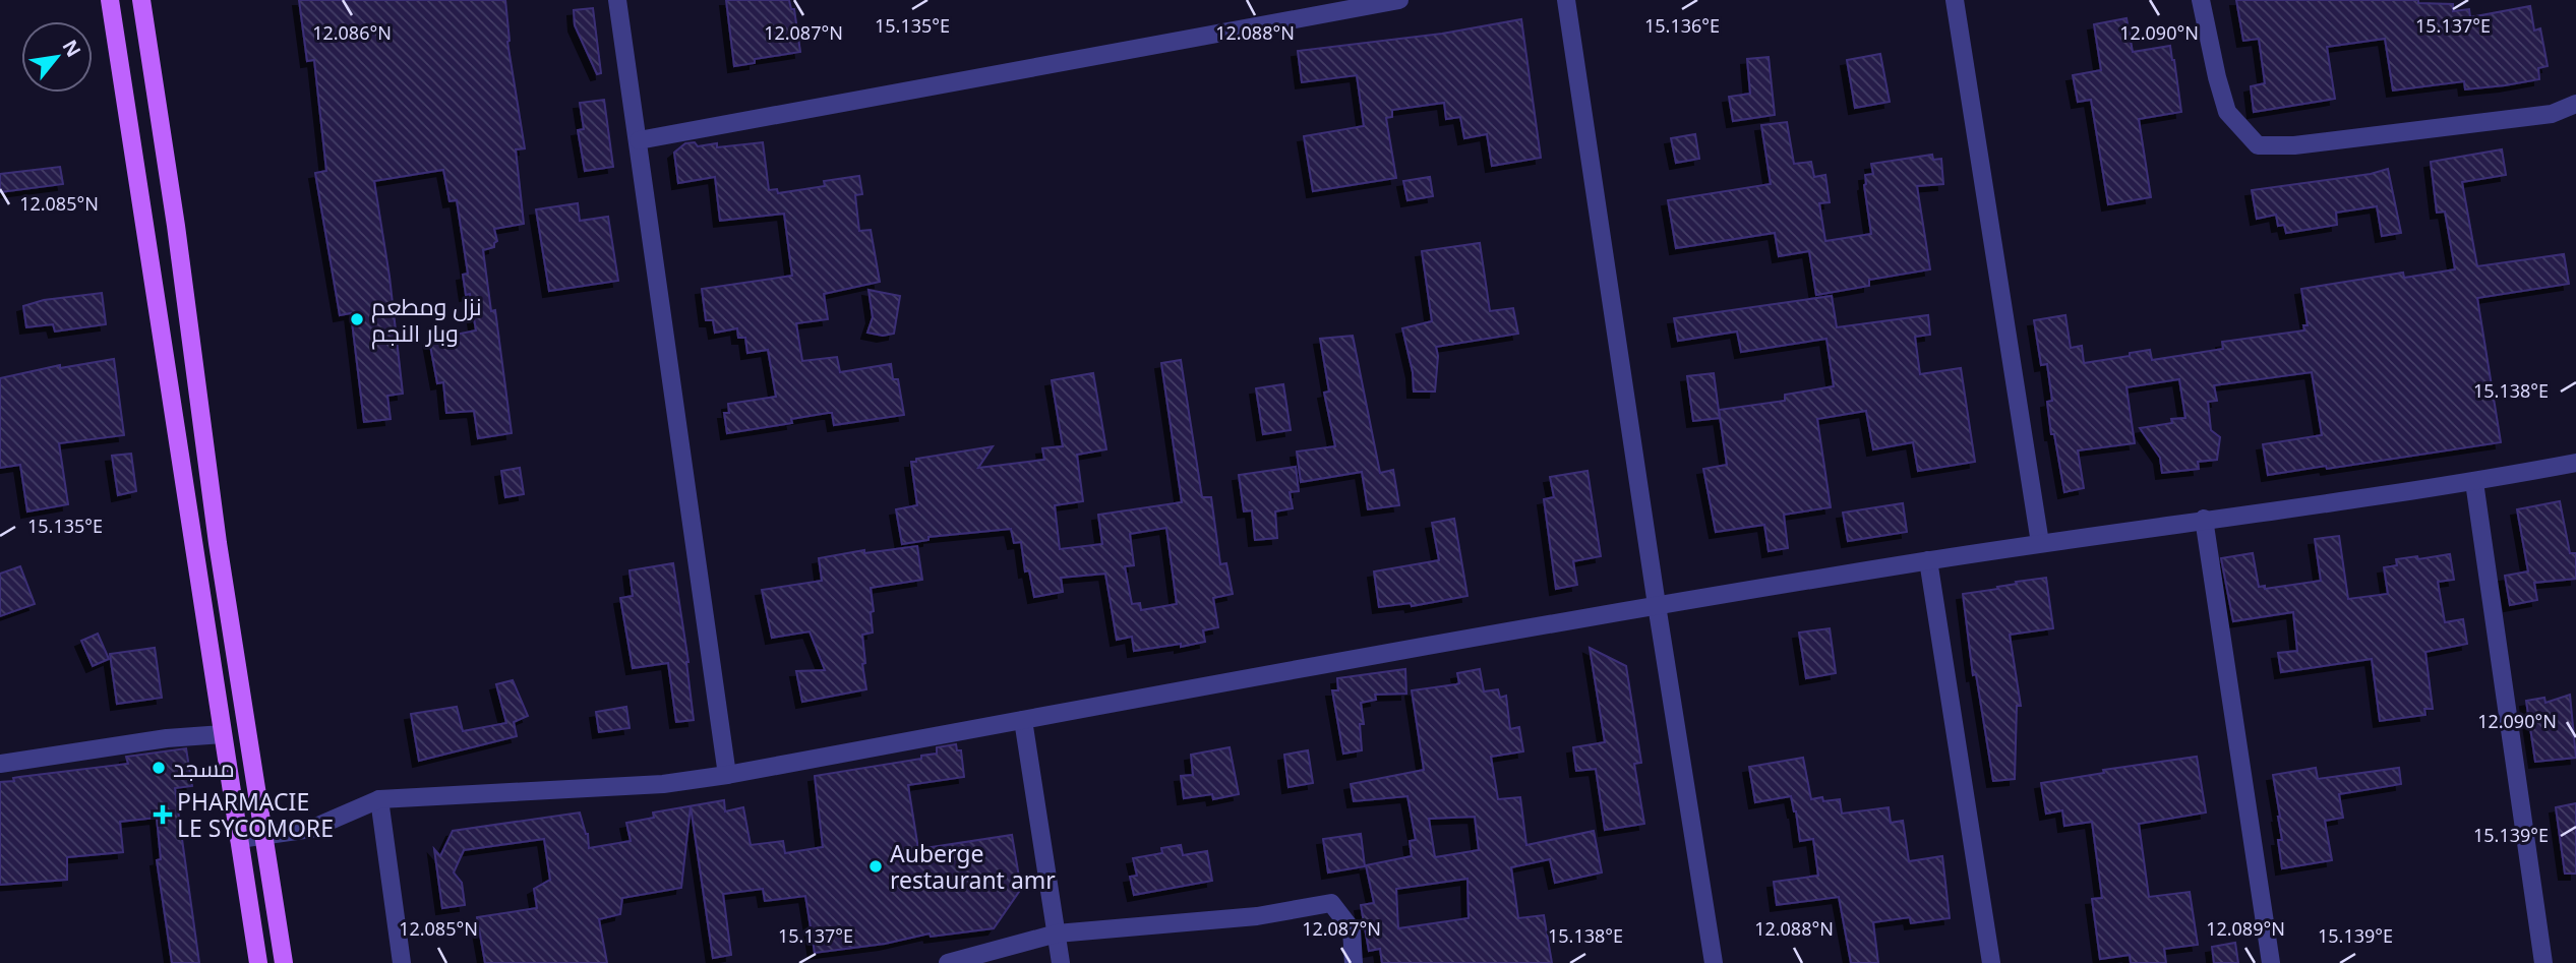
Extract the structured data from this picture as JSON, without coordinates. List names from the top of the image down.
{
  "places": {
    "other": ["نزل ومطعم وبار النجم", "مسجد", "Auberge restaurant amr"],
    "health": ["PHARMACIE LE SYCOMORE"]
  },
  "north": "top right",
  "coordinates": [
    "15.135°E",
    "15.136°E",
    "15.137°E",
    "12.087°N",
    "12.088°N",
    "12.090°N",
    "12.086°N",
    "12.085°N",
    "15.138°E",
    "15.139°E",
    "12.089°N"
  ]
}
